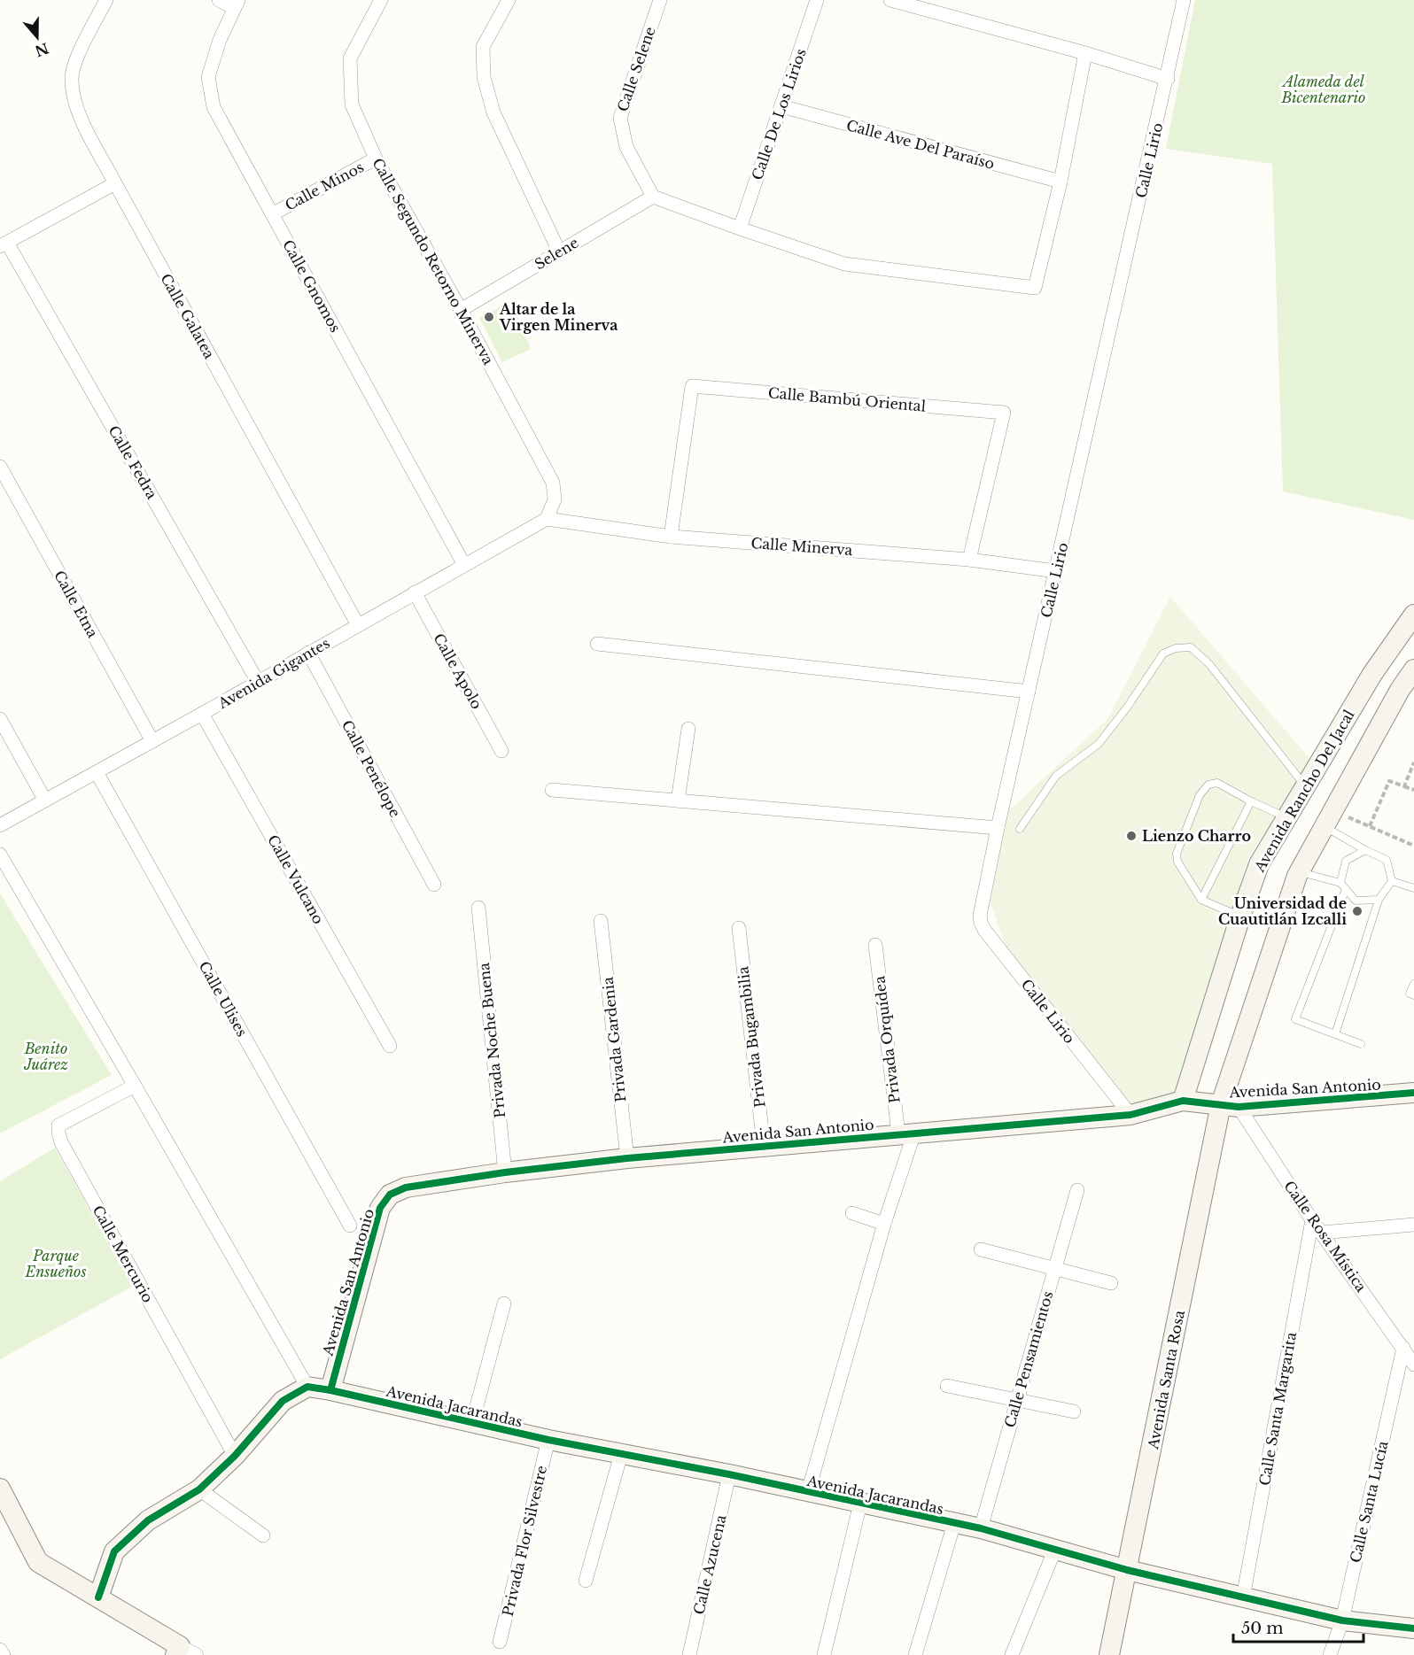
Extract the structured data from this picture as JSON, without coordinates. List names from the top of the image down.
{
  "streets": {
    "street": [
      "Calle Selene",
      "Calle De Los Lirios",
      "Calle Ave Del Paraíso",
      "Calle Lirio",
      "Calle Minos",
      "Selene",
      "Calle Segundo Retorno Minerva",
      "Calle Gnomos",
      "Calle Galatea",
      "Calle Bambú Oriental",
      "Calle Fedra",
      "Calle Minerva",
      "Calle Etna",
      "Calle Apolo",
      "Avenida Gigantes",
      "Calle Penélope",
      "Avenida Rancho Del Jacal",
      "Calle Vulcano",
      "Calle Ulises",
      "Privada Bugambilia",
      "Privada Gardenia",
      "Privada Orquídea",
      "Privada Noche Buena",
      "Avenida San Antonio",
      "Calle Rosa Mística",
      "Calle Mercurio",
      "Calle Pensamientos",
      "Avenida Santa Rosa",
      "Avenida Jacarandas",
      "Calle Santa Margarita",
      "Calle Santa Lucía",
      "Privada Flor Silvestre",
      "Calle Azucena"
    ]
  },
  "crossings": [
    ["Calle Selene", "Selene"],
    ["Calle De Los Lirios", "Calle Ave Del Paraíso"],
    ["Calle Lirio", "Calle Minerva"],
    ["Calle Lirio", "Avenida San Antonio"],
    ["Calle Minos", "Calle Segundo Retorno Minerva"],
    ["Calle Minos", "Calle Gnomos"],
    ["Selene", "Calle Segundo Retorno Minerva"],
    ["Calle Segundo Retorno Minerva", "Calle Minerva"],
    ["Calle Segundo Retorno Minerva", "Avenida Gigantes"],
    ["Calle Gnomos", "Avenida Gigantes"],
    ["Calle Galatea", "Avenida Gigantes"],
    ["Calle Bambú Oriental", "Calle Minerva"],
    ["Calle Fedra", "Avenida Gigantes"],
    ["Calle Minerva", "Avenida Gigantes"],
    ["Calle Etna", "Avenida Gigantes"],
    ["Calle Apolo", "Avenida Gigantes"],
    ["Avenida Gigantes", "Calle Penélope"],
    ["Avenida Gigantes", "Calle Vulcano"],
    ["Avenida Gigantes", "Calle Ulises"],
    ["Avenida Rancho Del Jacal", "Avenida San Antonio"],
    ["Privada Bugambilia", "Avenida San Antonio"],
    ["Privada Gardenia", "Avenida San Antonio"],
    ["Privada Orquídea", "Avenida San Antonio"],
    ["Privada Noche Buena", "Avenida San Antonio"],
    ["Avenida San Antonio", "Calle Rosa Mística"],
    ["Avenida San Antonio", "Avenida Santa Rosa"],
    ["Avenida San Antonio", "Avenida Jacarandas"],
    ["Calle Rosa Mística", "Avenida Santa Rosa"],
    ["Calle Rosa Mística", "Calle Santa Margarita"],
    ["Calle Rosa Mística", "Calle Santa Lucía"],
    ["Calle Pensamientos", "Avenida Jacarandas"],
    ["Avenida Santa Rosa", "Avenida Jacarandas"],
    ["Avenida Jacarandas", "Calle Santa Margarita"],
    ["Avenida Jacarandas", "Calle Santa Lucía"],
    ["Avenida Jacarandas", "Privada Flor Silvestre"],
    ["Avenida Jacarandas", "Calle Azucena"]
  ],
  "parks": ["Alameda del Bicentenario", "Benito Juárez", "Parque Ensueños"],
  "places": ["Altar de la Virgen Minerva", "Lienzo Charro", "Universidad de Cuautitlán Izcalli"],
  "scale_bar": "50 m",
  "north": "bottom"
}
